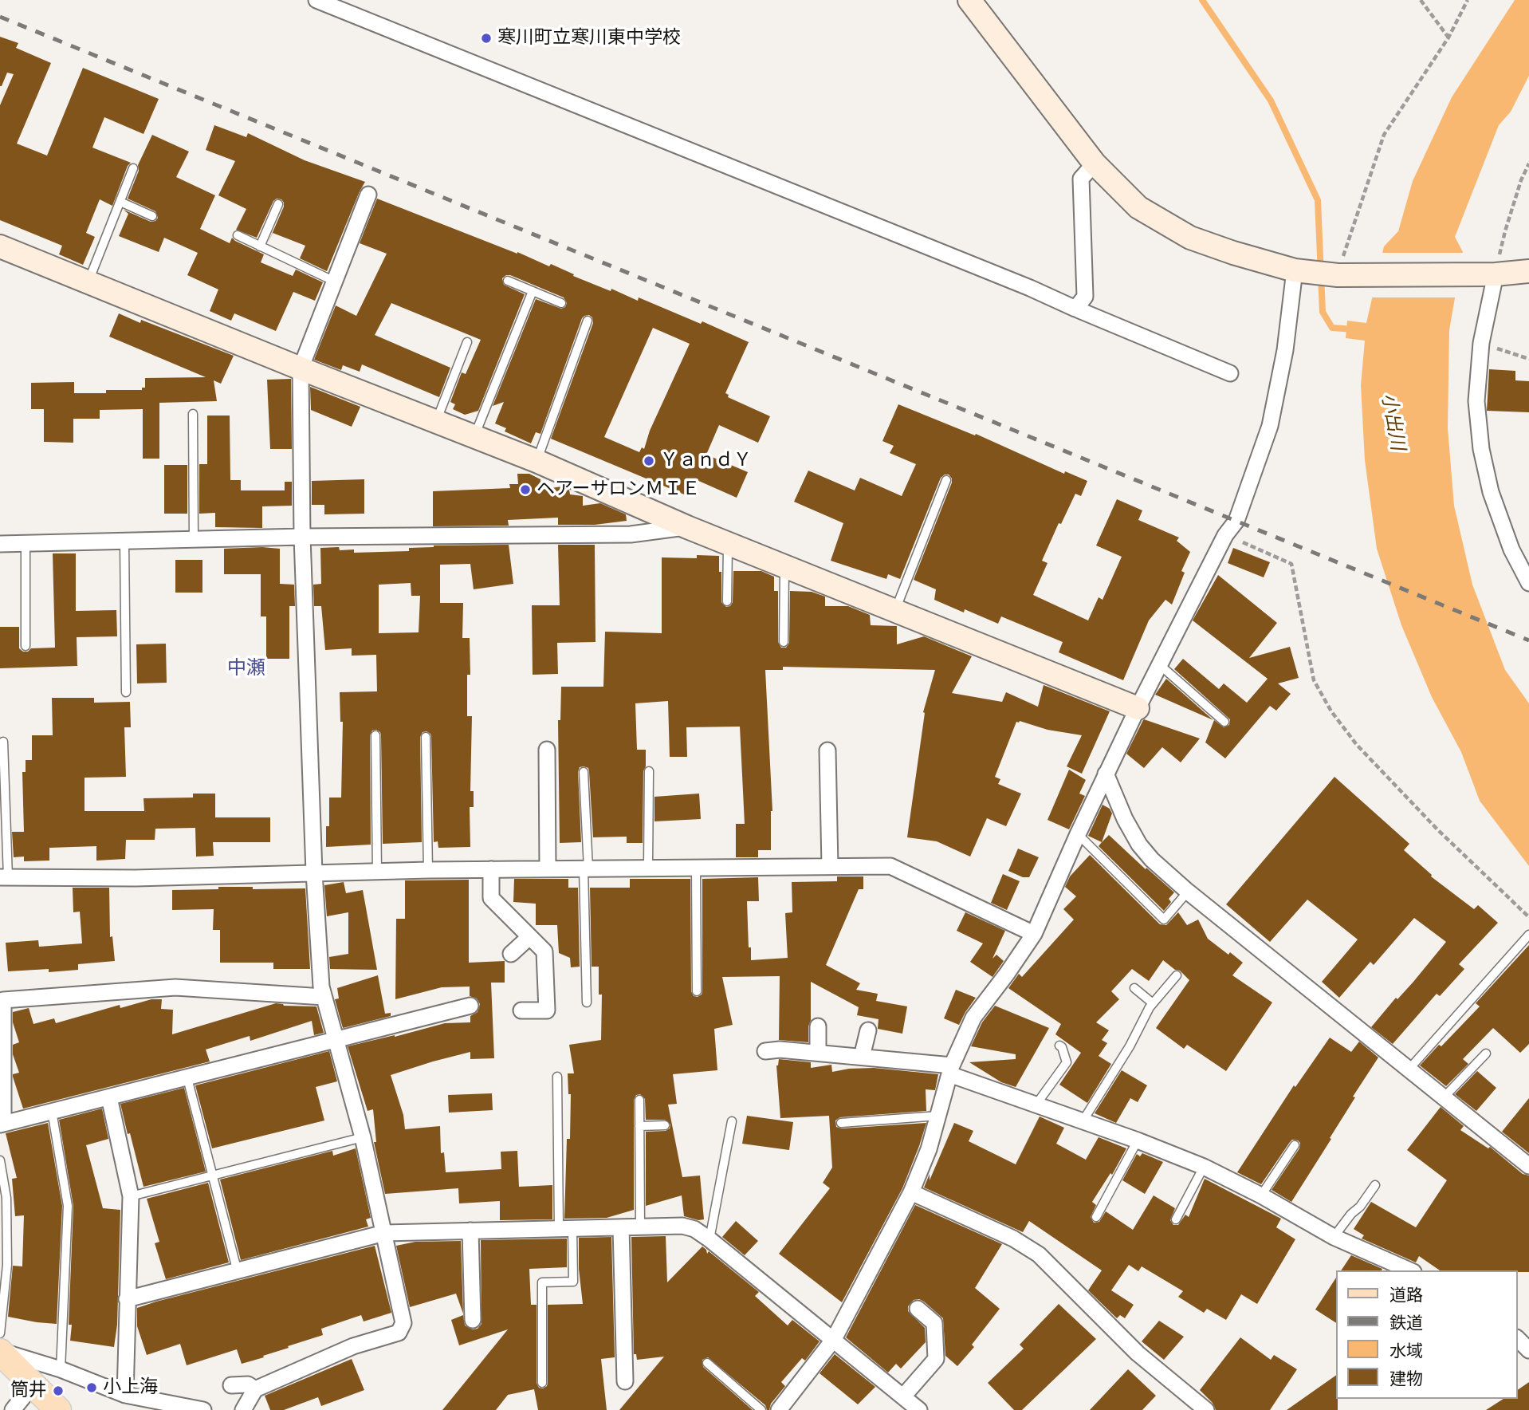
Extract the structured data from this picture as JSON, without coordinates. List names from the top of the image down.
{
  "districts": ["中瀬"],
  "water": ["小出川"],
  "places": [
    "寒川町立寒川東中学校",
    "ＹａｎｄＹ",
    "ヘアーサロンＭＩＥ",
    "小上海",
    "筒井"
  ],
  "legend": [
    "道路",
    "鉄道",
    "水域",
    "建物"
  ]
}
